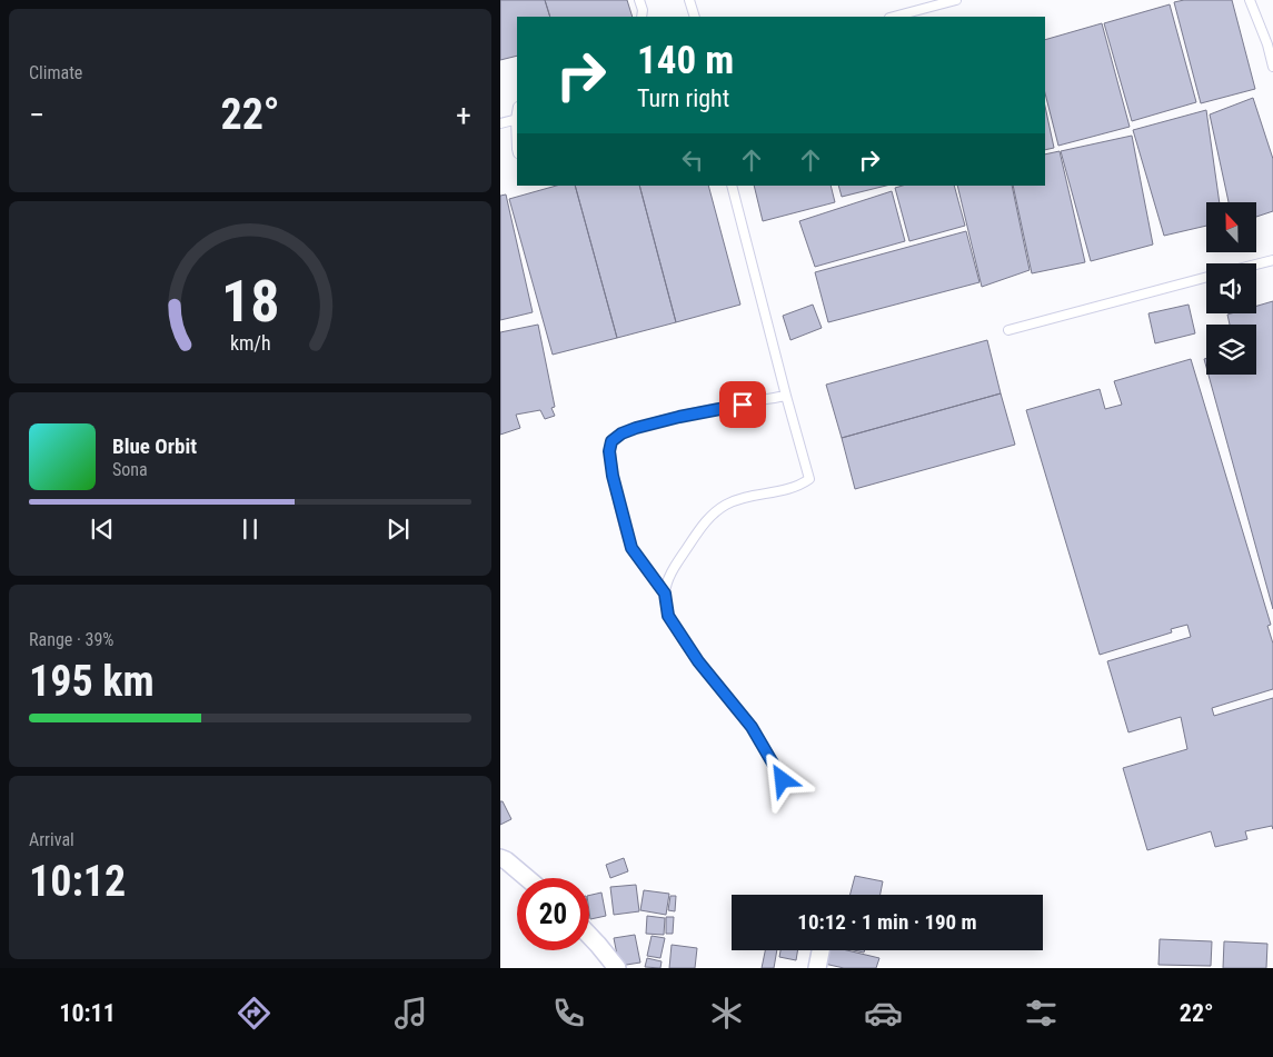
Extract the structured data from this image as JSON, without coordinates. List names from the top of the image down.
{
  "north": "top",
  "page": {
    "tile": [
      "Climate",
      ["Range · 39%", "195 km"],
      ["Arrival", "10:12"]
    ],
    "turn": ["140 m", "Turn right"],
    "heat": ["−", "22°", "+"],
    "song": ["Blue Orbit", "Sona"],
    "limit": "20",
    "trip": "10:12 · 1 min · 190 m",
    "tabs": ["10:11", "22°"],
    "gauge": ["18", "km/h"]
  }
}
